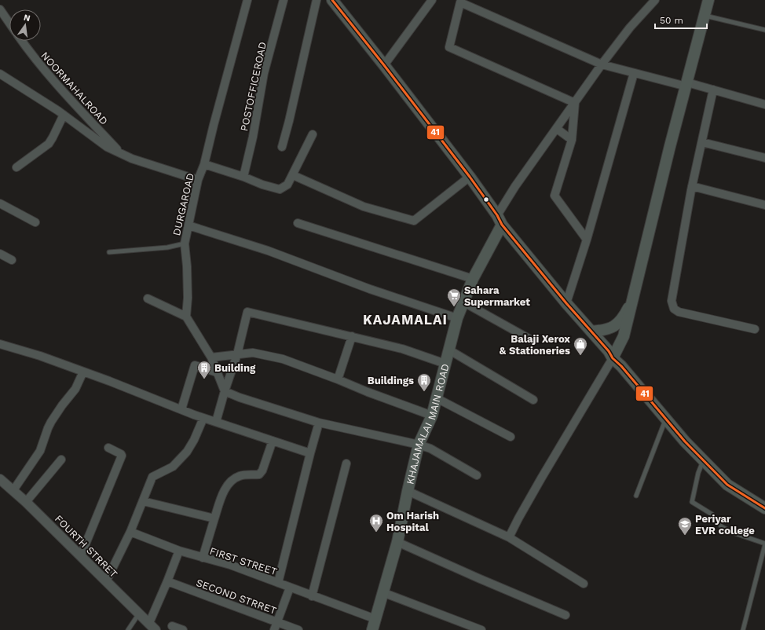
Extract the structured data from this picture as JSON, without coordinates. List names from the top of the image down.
{
  "streets": {
    "main road": ["KHAJAMALAI MAIN ROAD"],
    "street": [
      "POSTOFFICEROAD",
      "NOORMAHALROAD",
      "DURGAROAD",
      "FOURTH STRRET",
      "FIRST STREET",
      "SECOND STRRET"
    ]
  },
  "crossings": [
    ["KHAJAMALAI MAIN ROAD", "FIRST STREET"]
  ],
  "districts": ["KAJAMALAI"],
  "places": {
    "supermarket": ["Sahara Supermarket"],
    "shop": ["Balaji Xerox & Stationeries"],
    "building": ["Building", "Buildings"],
    "hospital": ["Om Harish Hospital"],
    "school or university": ["Periyar EVR college"]
  },
  "lines": ["transit line 41"],
  "scale_bar": "50 m",
  "north": "top"
}
